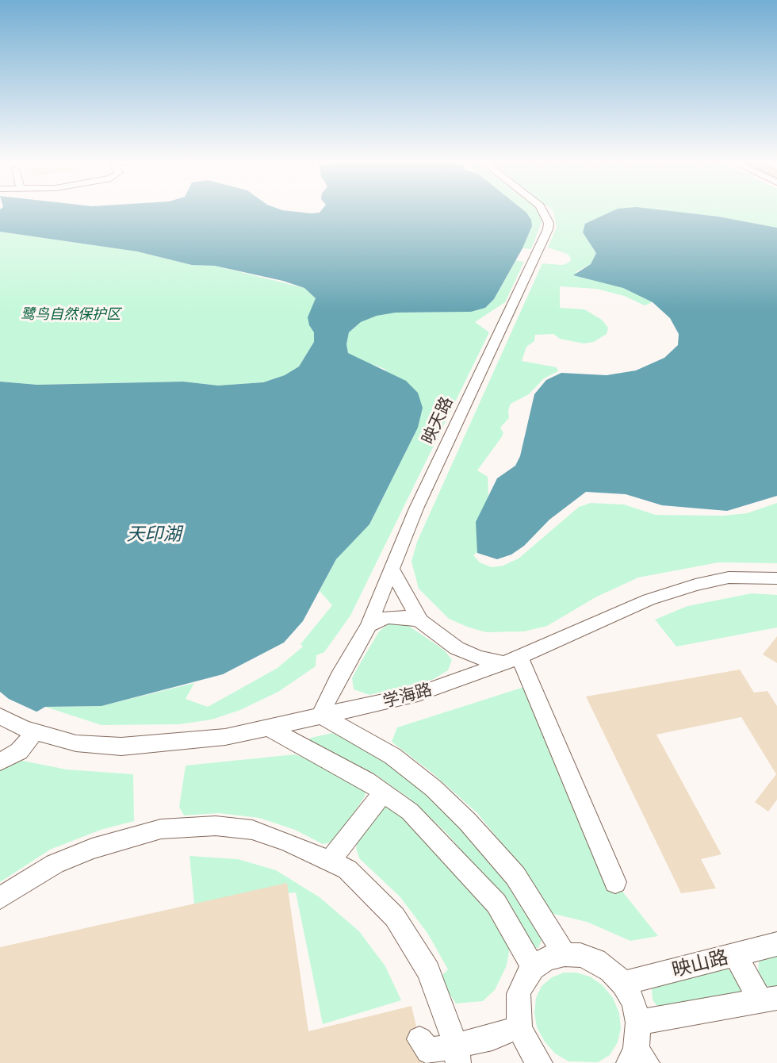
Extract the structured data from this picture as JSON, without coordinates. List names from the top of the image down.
{
  "streets": {
    "street": ["映天路", "学海路", "映山路"]
  },
  "crossings": [
    ["映天路", "学海路"]
  ],
  "water": ["天印湖"],
  "parks": ["鹭鸟自然保护区"]
}
